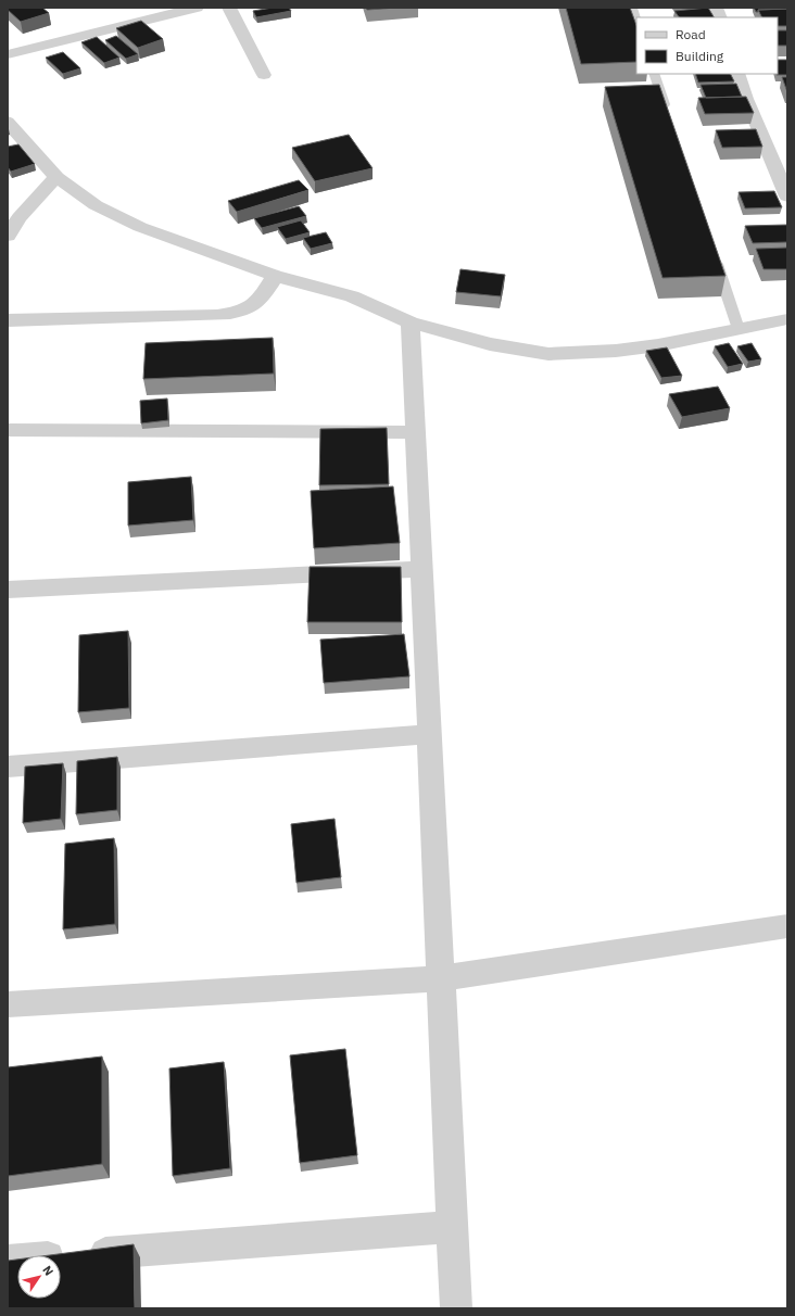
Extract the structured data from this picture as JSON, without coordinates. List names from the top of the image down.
{
  "legend": ["Road", "Building"],
  "north": "top right"
}
